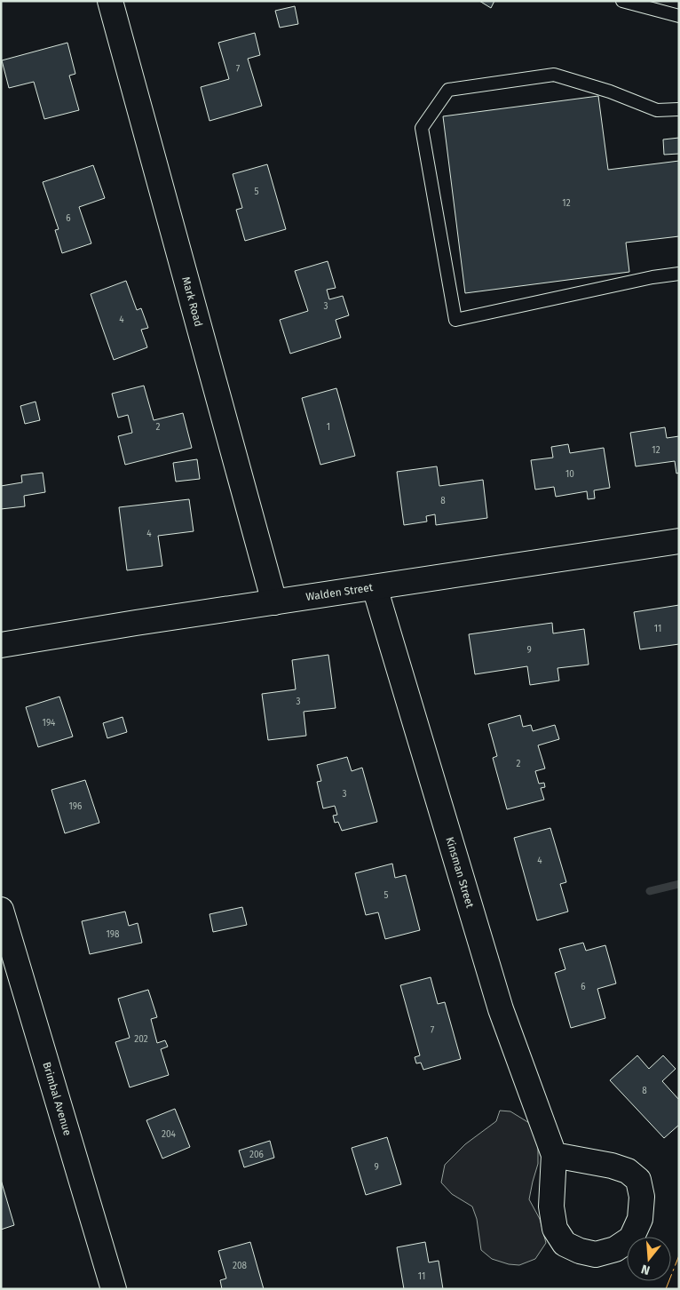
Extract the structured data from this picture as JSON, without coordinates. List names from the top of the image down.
{
  "streets": {
    "street": [
      "Mark Road",
      "Walden Street",
      "Kinsman Street",
      "Brimbal Avenue"
    ]
  },
  "crossings": [
    ["Mark Road", "Walden Street"],
    ["Walden Street", "Kinsman Street"]
  ],
  "house_numbers": [
    "7",
    "5",
    "12",
    "6",
    "3",
    "4",
    "2",
    "1",
    "12",
    "10",
    "8",
    "4",
    "11",
    "9",
    "3",
    "194",
    "2",
    "3",
    "196",
    "4",
    "5",
    "198",
    "6",
    "7",
    "202",
    "8",
    "204",
    "206",
    "9",
    "208",
    "11"
  ],
  "north": "bottom"
}
